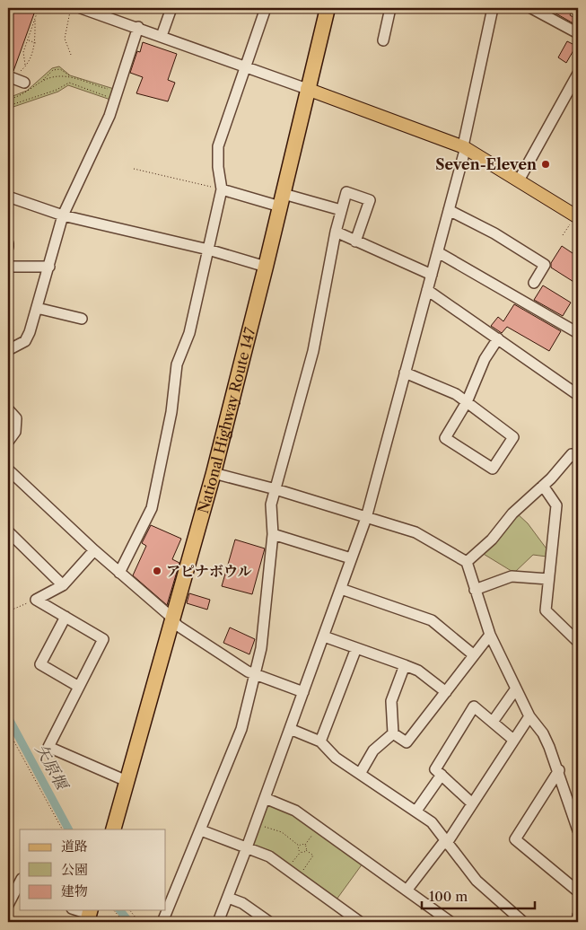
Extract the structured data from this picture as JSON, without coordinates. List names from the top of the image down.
{
  "streets": {
    "highway": ["National Highway Route 147"]
  },
  "water": ["矢原堰"],
  "places": ["Seven-Eleven", "アピナボウル"],
  "legend": ["道路", "公園", "建物"],
  "scale_bar": "100 m"
}
